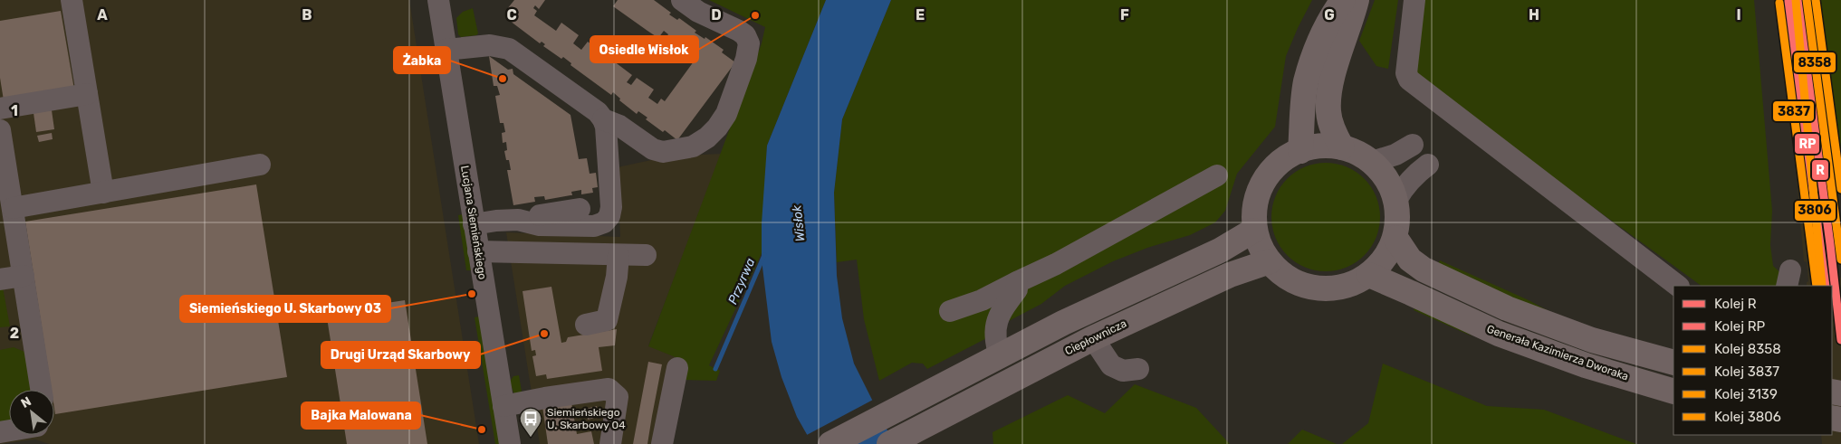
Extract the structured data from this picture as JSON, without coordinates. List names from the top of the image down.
{
  "streets": {
    "main road": ["Ciepłownicza", "Generała Kazimierza Dworaka"],
    "street": ["Lucjana Siemieńskiego"]
  },
  "crossings": [
    ["Ciepłownicza", "Generała Kazimierza Dworaka"]
  ],
  "water": ["Wisłok", "Przyrwa"],
  "places": {
    "other": [
      "Osiedle Wisłok",
      "Żabka",
      "Siemieńskiego U. Skarbowy 03",
      "Drugi Urząd Skarbowy",
      "Bajka Malowana"
    ],
    "bus stop": ["Siemieńskiego U. Skarbowy 04"]
  },
  "lines": [
    "rail line R",
    "rail line 8358",
    "rail line 3139",
    "rail line 3806",
    "rail line RP",
    "rail line 3837"
  ],
  "legend": [
    "Kolej R",
    "Kolej RP",
    "Kolej 8358",
    "Kolej 3837",
    "Kolej 3139",
    "Kolej 3806"
  ],
  "north": "top left",
  "grid": {
    "columns": [
      "A",
      "B",
      "C",
      "D",
      "E",
      "F",
      "G",
      "H",
      "I"
    ],
    "rows": ["1", "2"]
  }
}
